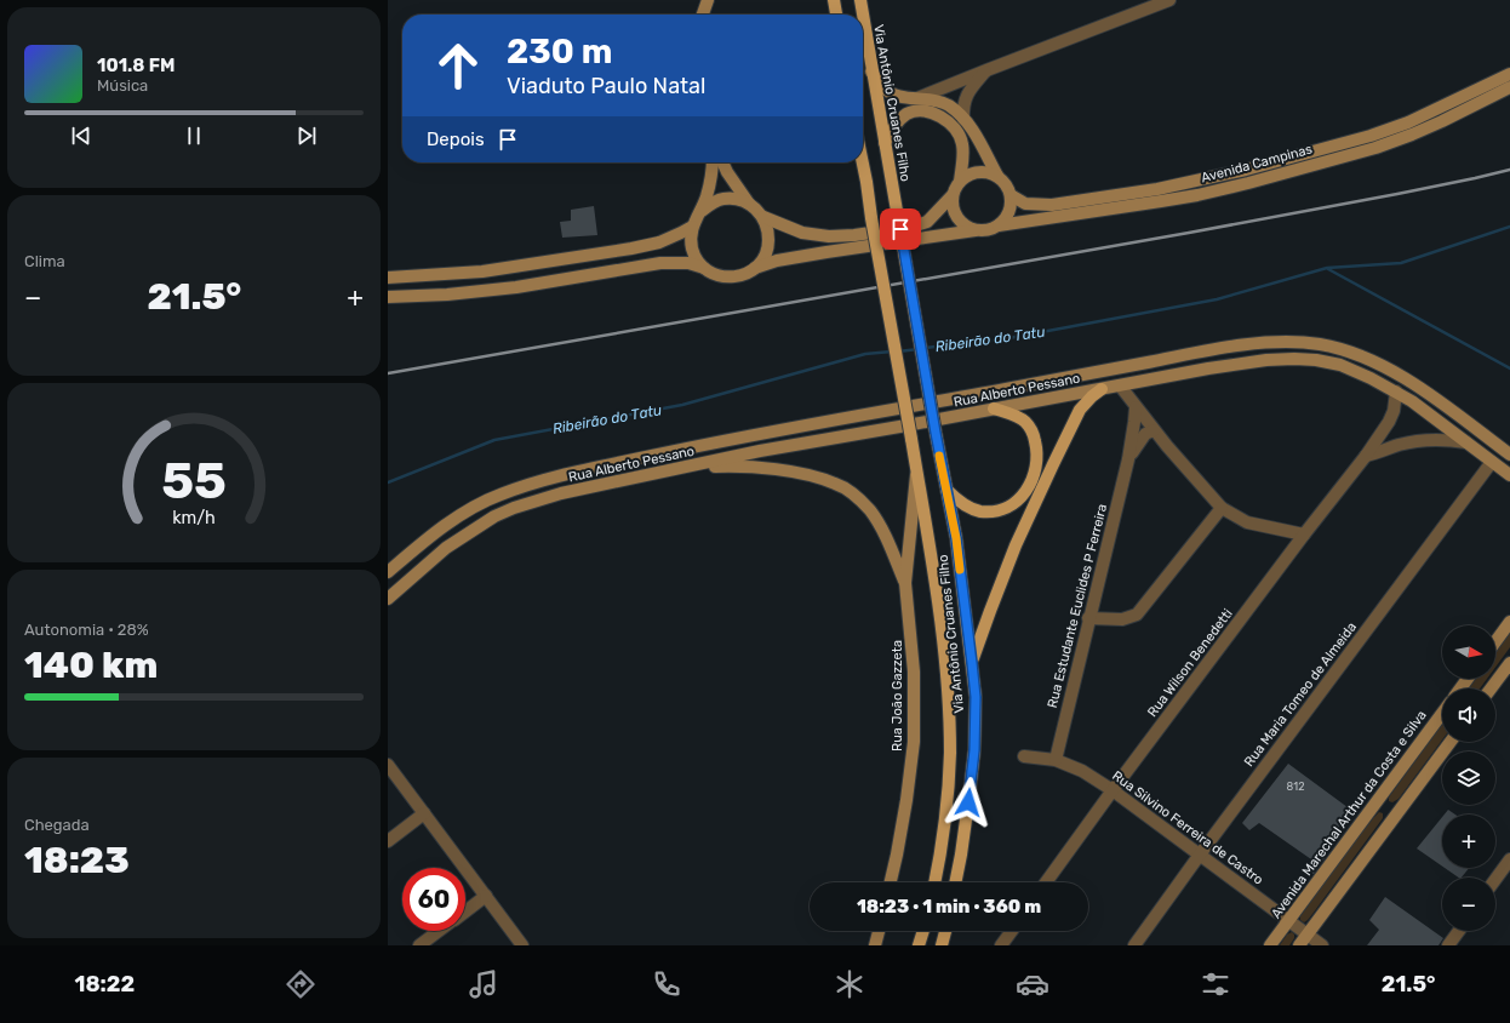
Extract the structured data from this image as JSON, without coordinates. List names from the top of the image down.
{
  "streets": {
    "main road": [
      "Via Antônio Cruanes Filho",
      "Avenida Campinas",
      "Rua Alberto Pessano",
      "Rua João Gazzeta",
      "Avenida Marechal Arthur da Costa e Silva"
    ],
    "street": [
      "Rua Estudante Euclides P Ferreira",
      "Rua Wilson Benedetti",
      "Rua Maria Tomeo de Almeida",
      "Rua Silvino Ferreira de Castro"
    ]
  },
  "crossings": [
    ["Via Antônio Cruanes Filho", "Rua João Gazzeta"],
    ["Rua Alberto Pessano", "Rua Wilson Benedetti"],
    ["Rua Alberto Pessano", "Rua Maria Tomeo de Almeida"],
    ["Rua Estudante Euclides P Ferreira", "Rua Silvino Ferreira de Castro"],
    ["Rua Wilson Benedetti", "Rua Silvino Ferreira de Castro"],
    ["Rua Maria Tomeo de Almeida", "Rua Silvino Ferreira de Castro"],
    ["Avenida Marechal Arthur da Costa e Silva", "Rua Silvino Ferreira de Castro"]
  ],
  "water": ["Ribeirão do Tatu"],
  "house_numbers": ["812"],
  "north": "right",
  "page": {
    "turn": ["230 m", "Viaduto Paulo Natal"],
    "song": ["101.8 FM", "Música"],
    "then": "Depois",
    "tile": [
      "Clima",
      ["Autonomia · 28%", "140 km"],
      ["Chegada", "18:23"]
    ],
    "heat": ["−", "21.5°", "+"],
    "map_buttons": ["+", "−"],
    "limit": "60",
    "trip": "18:23 · 1 min · 360 m",
    "tabs": ["18:22", "21.5°"],
    "gauge": ["55", "km/h"]
  }
}
